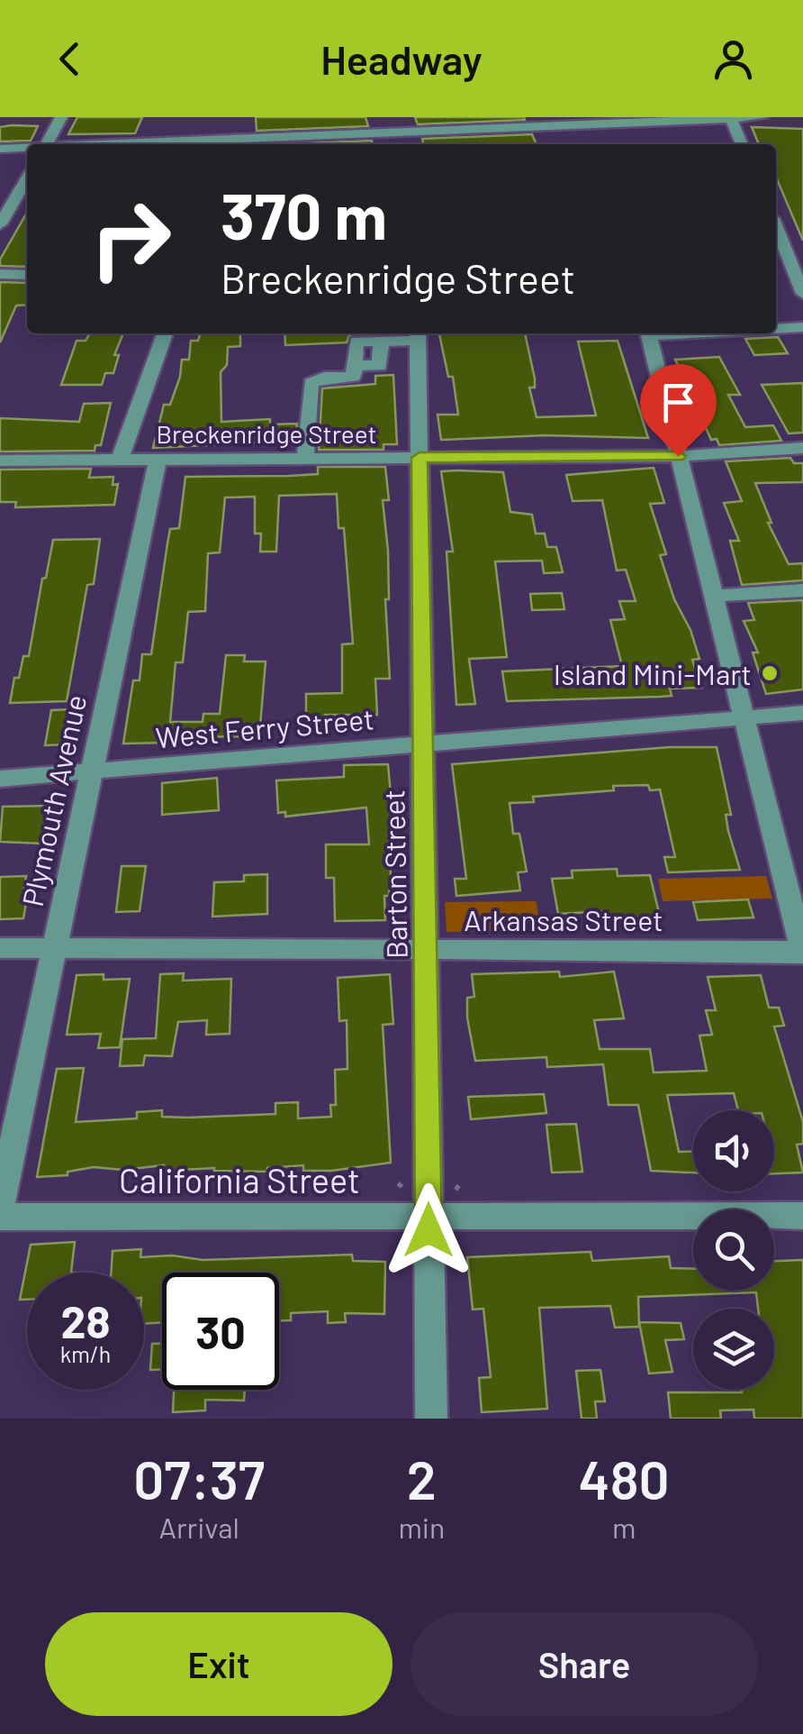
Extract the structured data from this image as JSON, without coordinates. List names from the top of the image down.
{
  "streets": {
    "street": [
      "Breckenridge Street",
      "West Ferry Street",
      "Plymouth Avenue",
      "Barton Street",
      "Arkansas Street",
      "California Street"
    ]
  },
  "crossings": [
    ["Breckenridge Street", "Plymouth Avenue"],
    ["Breckenridge Street", "Barton Street"],
    ["West Ferry Street", "Plymouth Avenue"],
    ["West Ferry Street", "Barton Street"],
    ["Plymouth Avenue", "Arkansas Street"],
    ["Barton Street", "Arkansas Street"],
    ["Barton Street", "California Street"]
  ],
  "places": ["Island Mini-Mart"],
  "page": {
    "header": "Headway",
    "turn": ["370 m", "Breckenridge Street"],
    "speed": "28 km/h",
    "limit": "30",
    "eta": [
      "07:37",
      "Arrival",
      "2",
      "min",
      "480",
      "m"
    ],
    "buttons": ["Exit", "Share"]
  }
}
